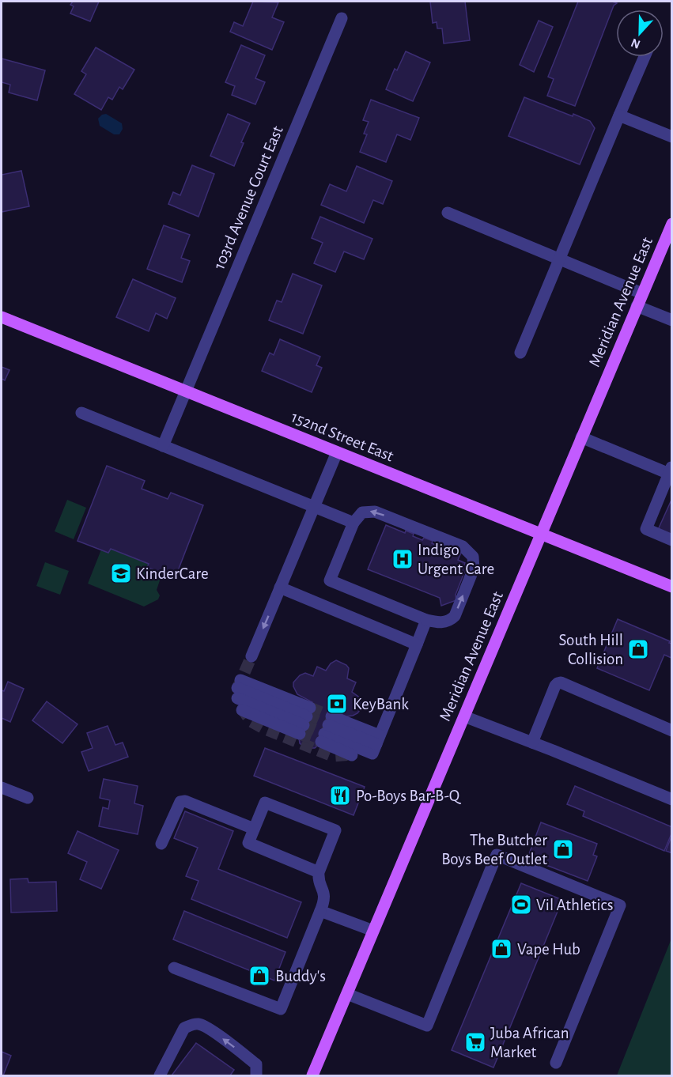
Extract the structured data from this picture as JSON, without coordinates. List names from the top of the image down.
{
  "streets": {
    "main road": ["Meridian Avenue East", "152nd Street East"],
    "street": ["103rd Avenue Court East"]
  },
  "crossings": [
    ["103rd Avenue Court East", "152nd Street East"],
    ["Meridian Avenue East", "152nd Street East"]
  ],
  "places": {
    "hospital": ["Indigo Urgent Care"],
    "school or university": ["KinderCare"],
    "shop": [
      "South Hill Collision",
      "The Butcher Boys Beef Outlet",
      "Vape Hub",
      "Buddy's"
    ],
    "bank": ["KeyBank"],
    "restaurant": ["Po-Boys Bar-B-Q"],
    "sports": ["Vil Athletics"],
    "supermarket": ["Juba African Market"]
  },
  "north": "bottom"
}
